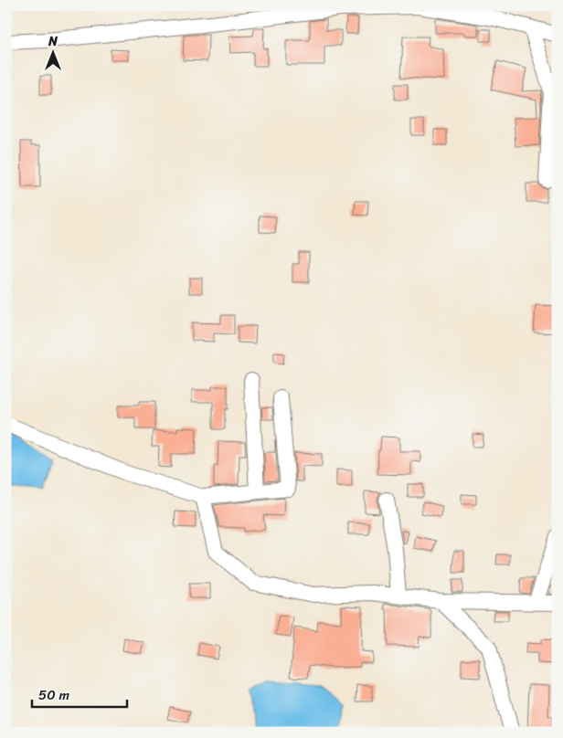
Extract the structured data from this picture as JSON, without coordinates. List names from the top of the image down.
{
  "scale_bar": "50 m",
  "north": "top"
}
